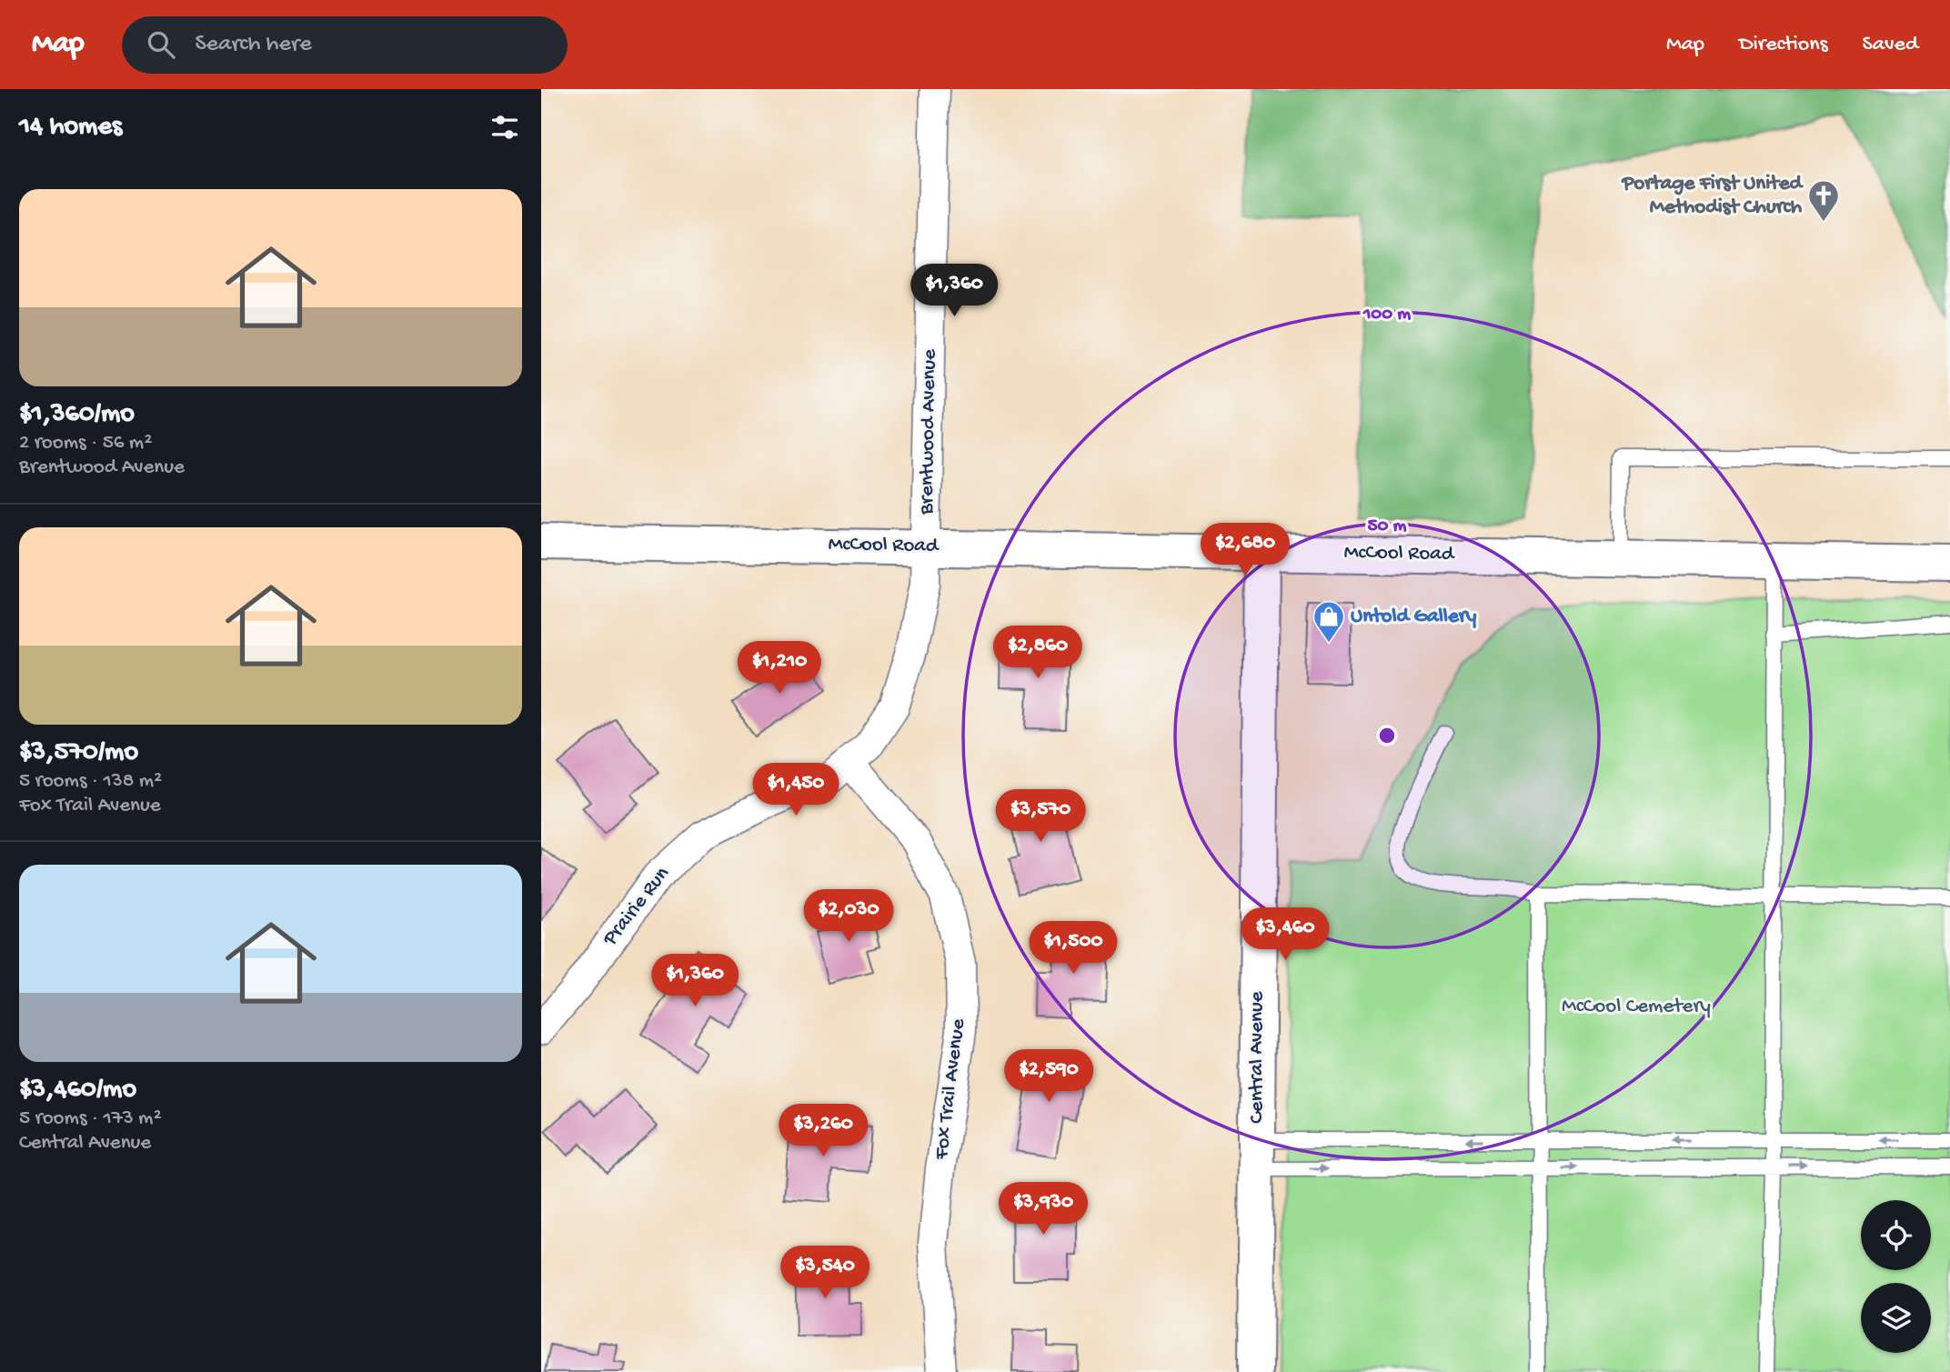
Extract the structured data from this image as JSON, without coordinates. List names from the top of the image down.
{
  "streets": {
    "street": [
      "Brentwood Avenue",
      "McCool Road",
      "Prairie Run",
      "Central Avenue",
      "Fox Trail Avenue"
    ]
  },
  "crossings": [
    ["Brentwood Avenue", "McCool Road"],
    ["Brentwood Avenue", "Prairie Run"],
    ["McCool Road", "Prairie Run"],
    ["McCool Road", "Central Avenue"],
    ["Prairie Run", "Fox Trail Avenue"]
  ],
  "parks": ["McCool Cemetery"],
  "places": {
    "church": ["Portage First United Methodist Church"],
    "shop": ["Untold Gallery"]
  },
  "page": {
    "header": "Map",
    "search": "Search here",
    "nav": ["Map", "Directions", "Saved"],
    "heading": "14 homes",
    "list": [
      {
        "name": "$1,360/mo",
        "note": "2 rooms · 56 m² · Brentwood Avenue"
      },
      {
        "name": "$3,570/mo",
        "note": "5 rooms · 138 m² · Fox Trail Avenue"
      },
      {
        "name": "$3,460/mo",
        "note": "5 rooms · 173 m² · Central Avenue"
      }
    ],
    "price": [
      "$1,360",
      "$2,680",
      "$2,860",
      "$1,210",
      "$1,450",
      "$3,570",
      "$2,030",
      "$3,460",
      "$1,500",
      "$1,360",
      "$2,590",
      "$3,260",
      "$3,930",
      "$3,540"
    ]
  },
  "rings": ["100 m", "50 m"]
}
